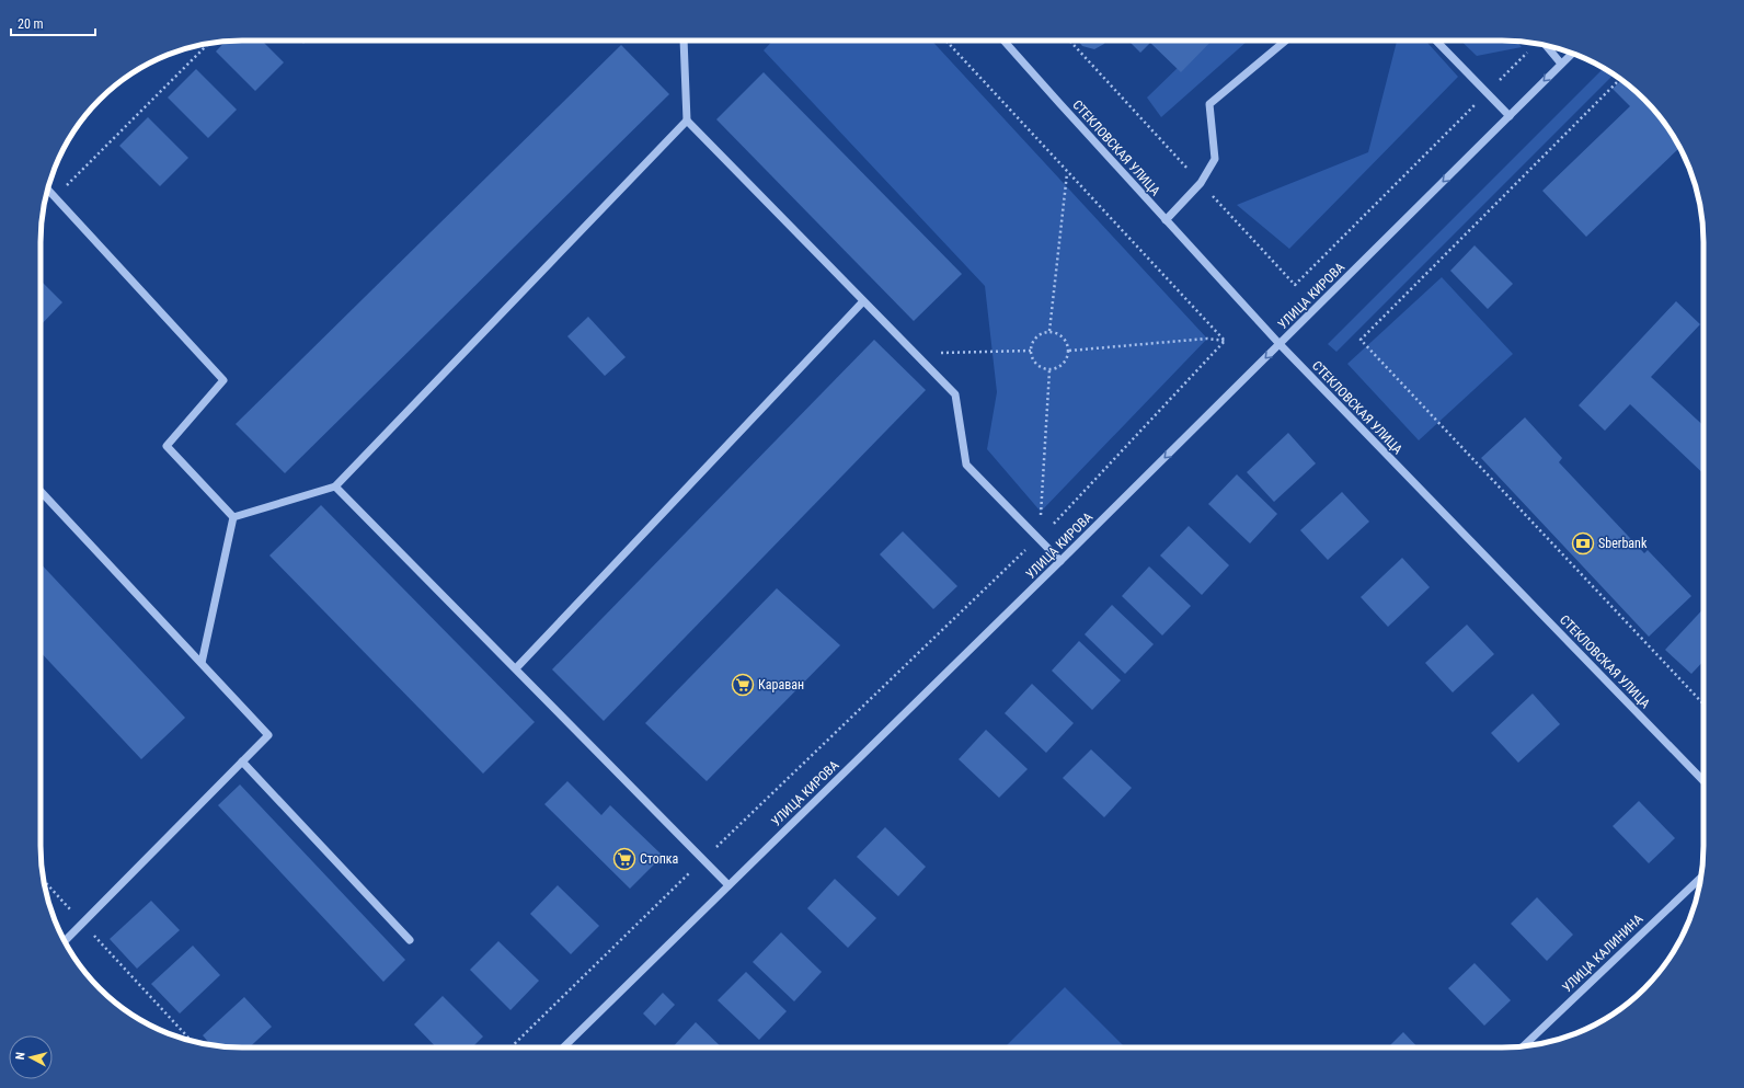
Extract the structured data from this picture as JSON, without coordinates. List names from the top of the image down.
{
  "streets": {
    "street": ["СТЕКЛОВСКАЯ УЛИЦА", "УЛИЦА КИРОВА", "УЛИЦА КАЛИНИНА"]
  },
  "crossings": [
    ["СТЕКЛОВСКАЯ УЛИЦА", "УЛИЦА КИРОВА"]
  ],
  "one_way": ["УЛИЦА КИРОВА"],
  "places": {
    "bank": ["Sberbank"],
    "supermarket": ["Караван", "Стопка"]
  },
  "scale_bar": "20 m",
  "north": "left"
}
